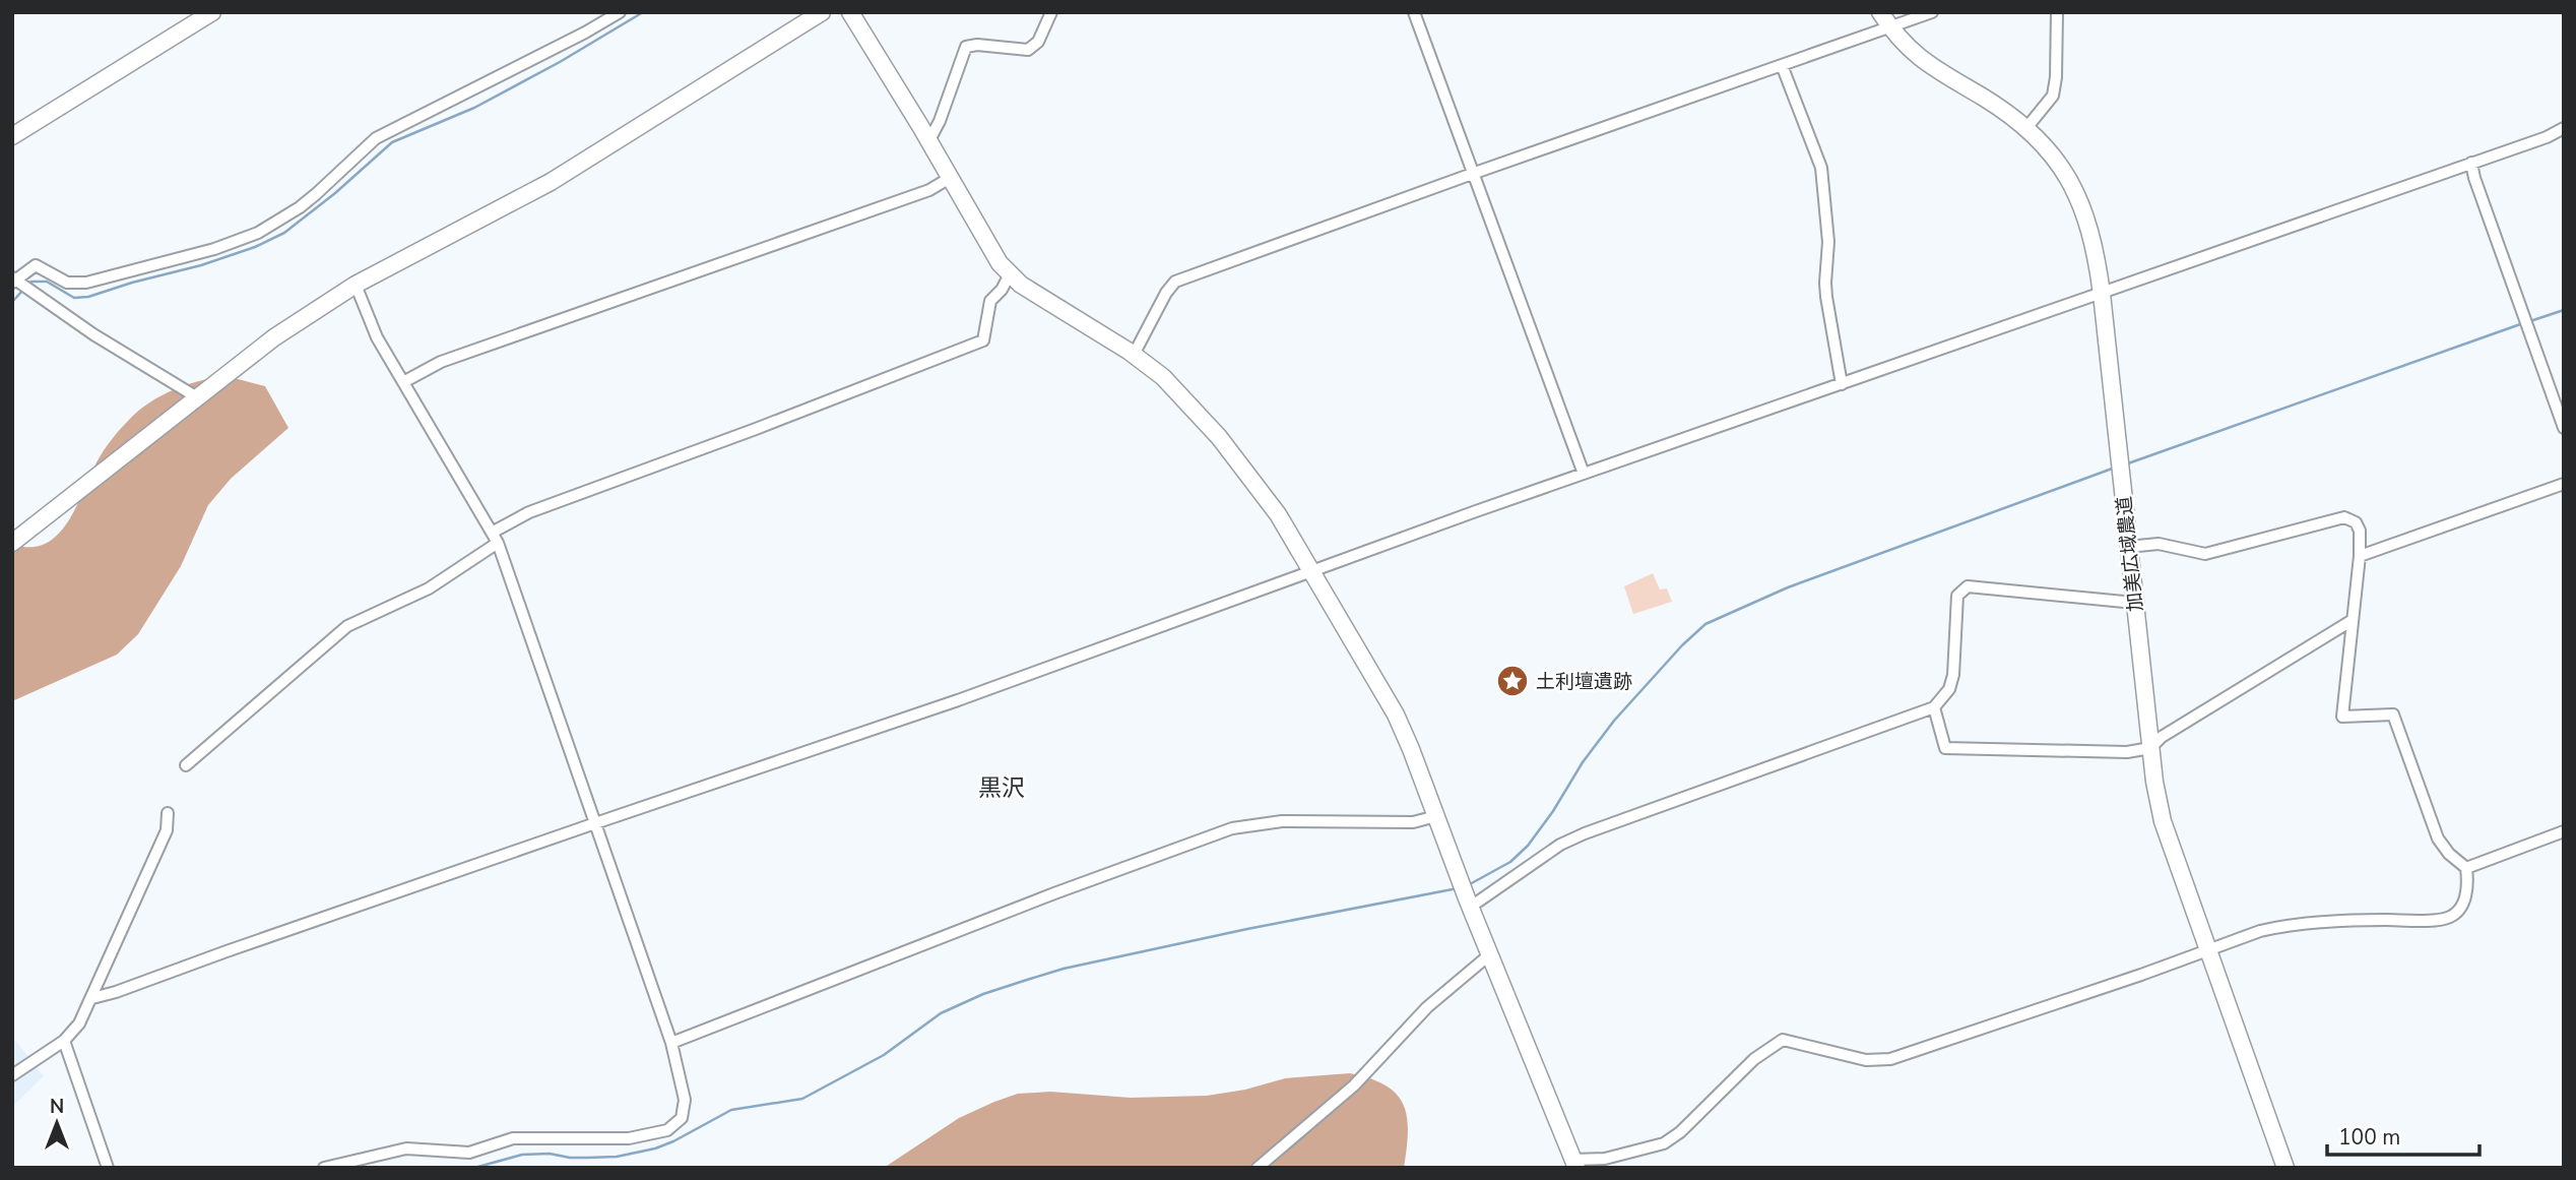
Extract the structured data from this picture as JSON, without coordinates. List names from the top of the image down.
{
  "streets": {
    "street": ["加美広域農道"]
  },
  "districts": ["黒沢"],
  "places": {
    "place": ["土利壇遺跡"]
  },
  "scale_bar": "100 m",
  "north": "top"
}
